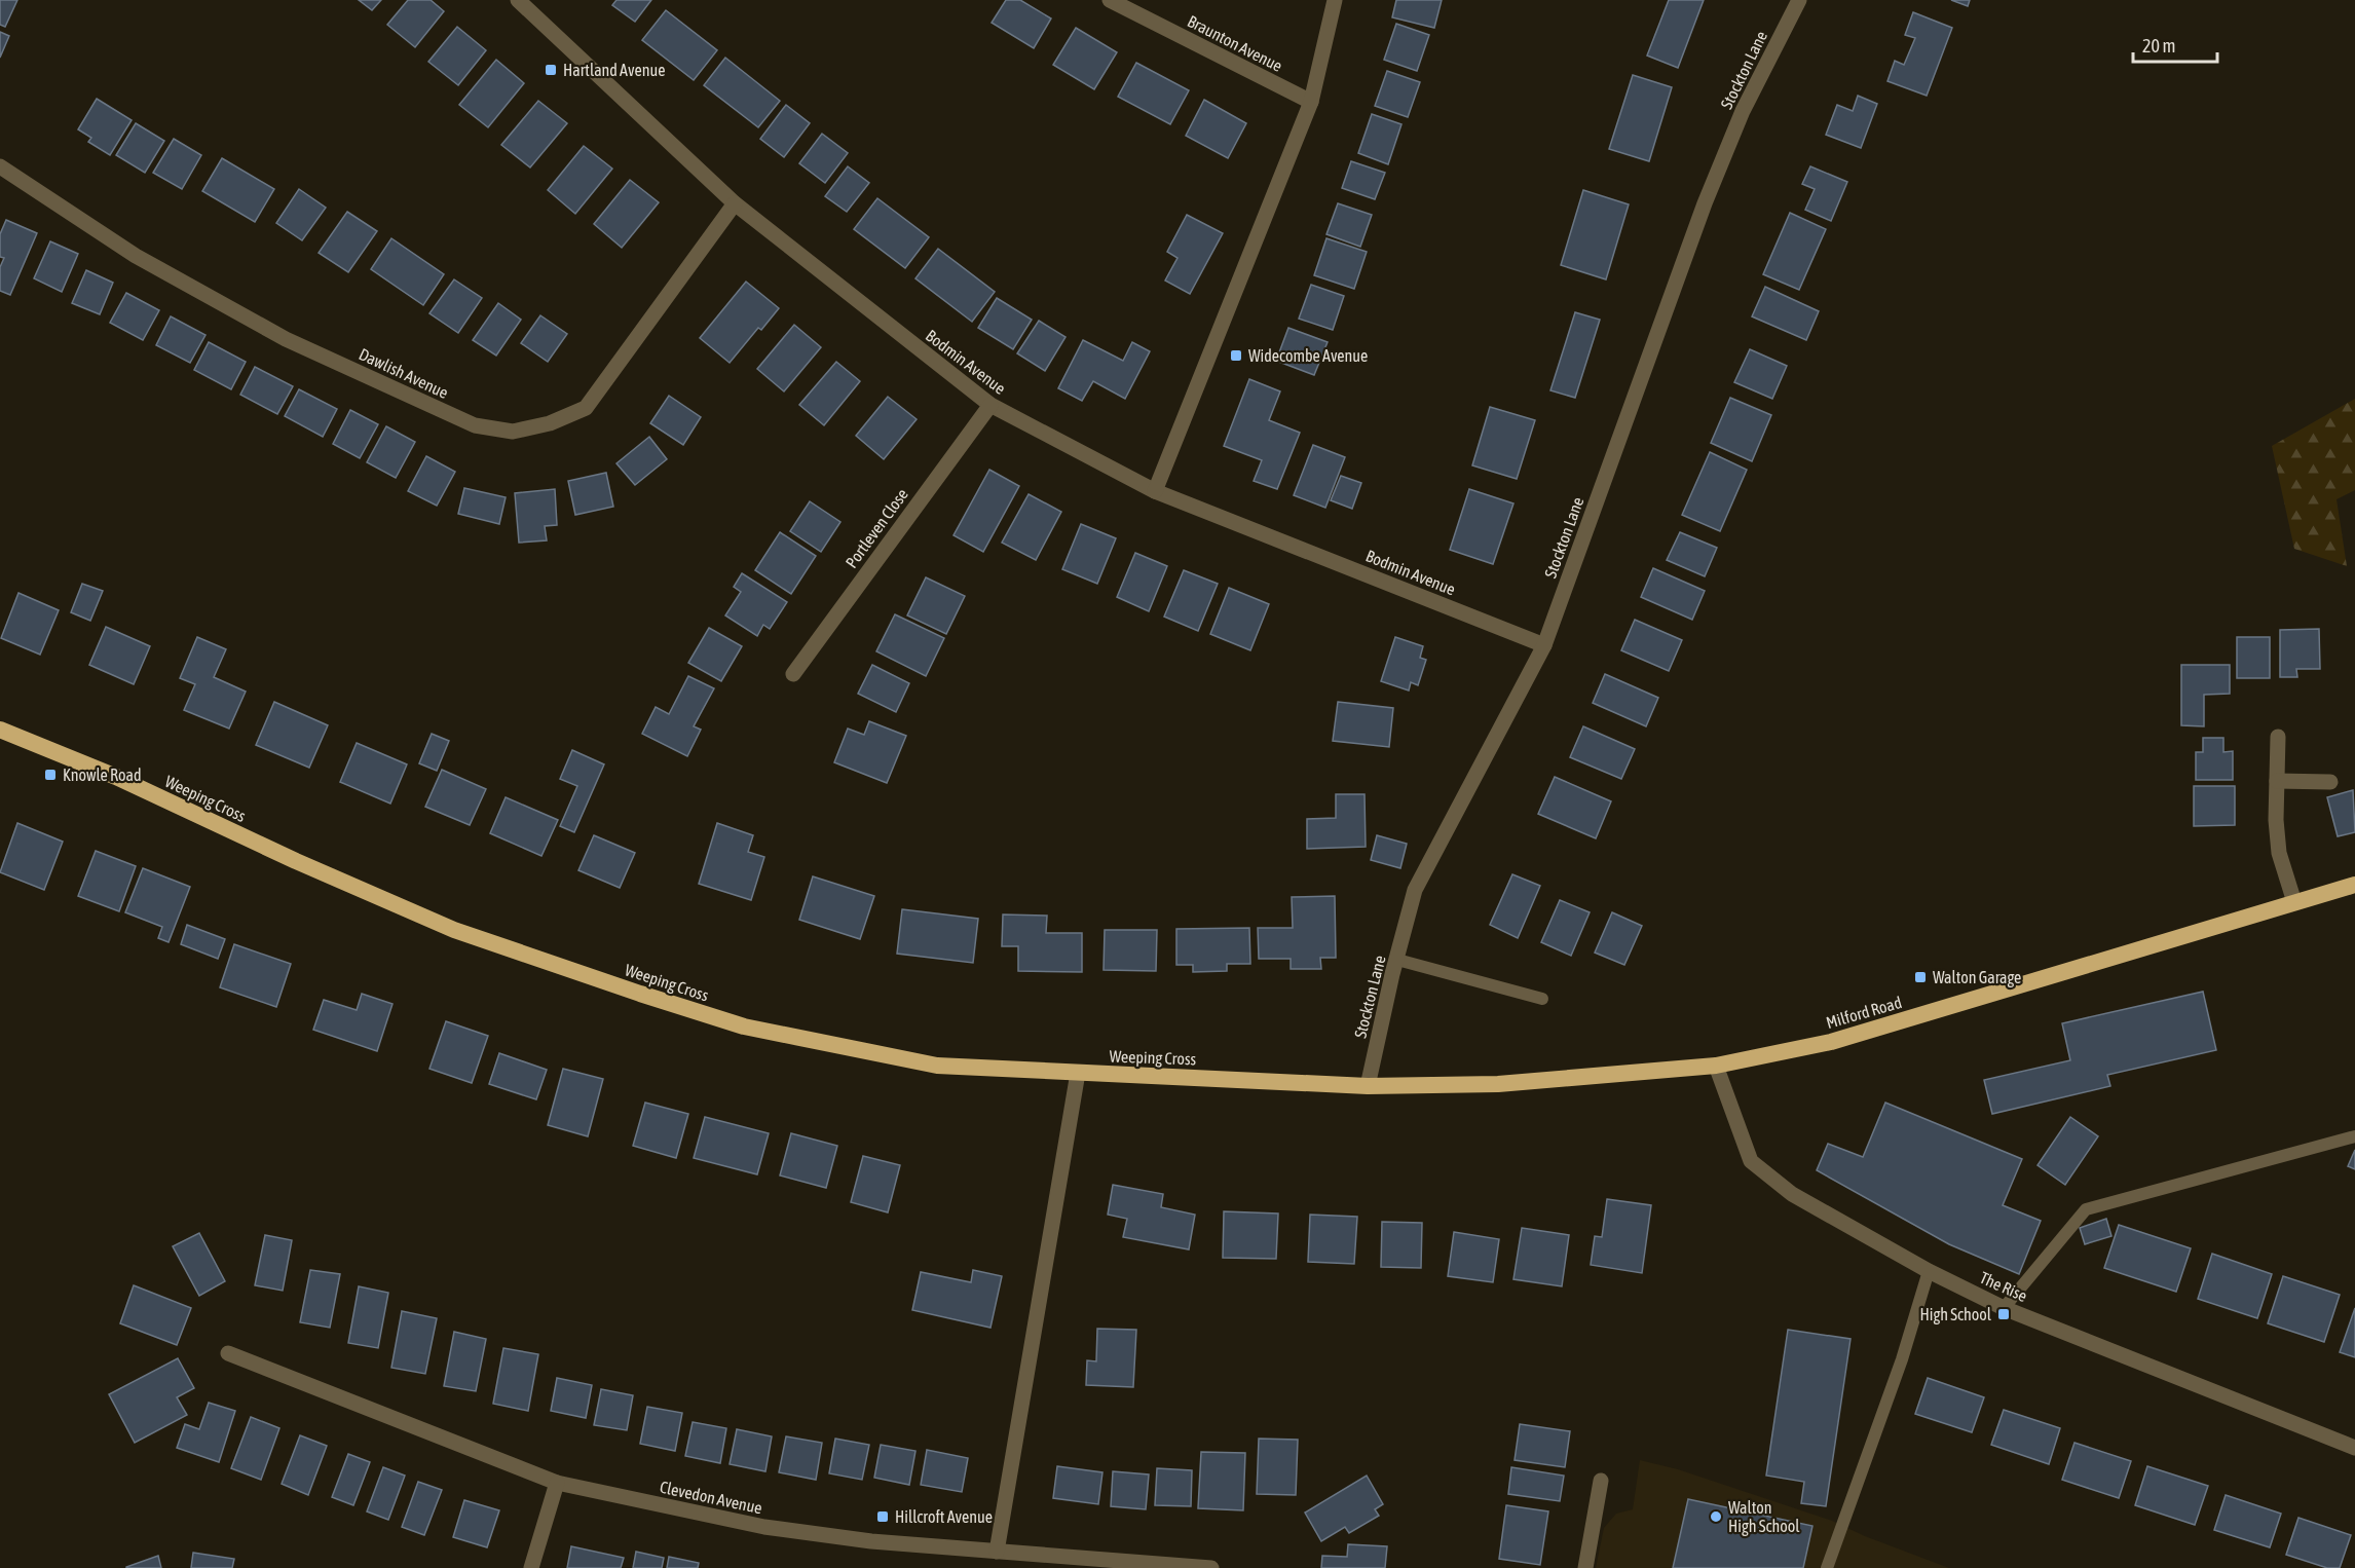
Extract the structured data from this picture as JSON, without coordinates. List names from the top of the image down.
{
  "streets": {
    "highway": ["Weeping Cross", "Milford Road"],
    "street": [
      "Braunton Avenue",
      "Stockton Lane",
      "Bodmin Avenue",
      "Dawlish Avenue",
      "Portleven Close",
      "The Rise",
      "Clevedon Avenue"
    ]
  },
  "crossings": [
    ["Stockton Lane", "Bodmin Avenue"],
    ["Stockton Lane", "Weeping Cross"],
    ["Stockton Lane", "Milford Road"],
    ["Bodmin Avenue", "Dawlish Avenue"],
    ["Bodmin Avenue", "Portleven Close"],
    ["Weeping Cross", "Milford Road"],
    ["Milford Road", "The Rise"]
  ],
  "places": {
    "transit": [
      "Hartland Avenue",
      "Widecombe Avenue",
      "Knowle Road",
      "Walton Garage",
      "High School",
      "Hillcroft Avenue"
    ],
    "other": ["Walton High School"]
  },
  "scale_bar": "20 m"
}
